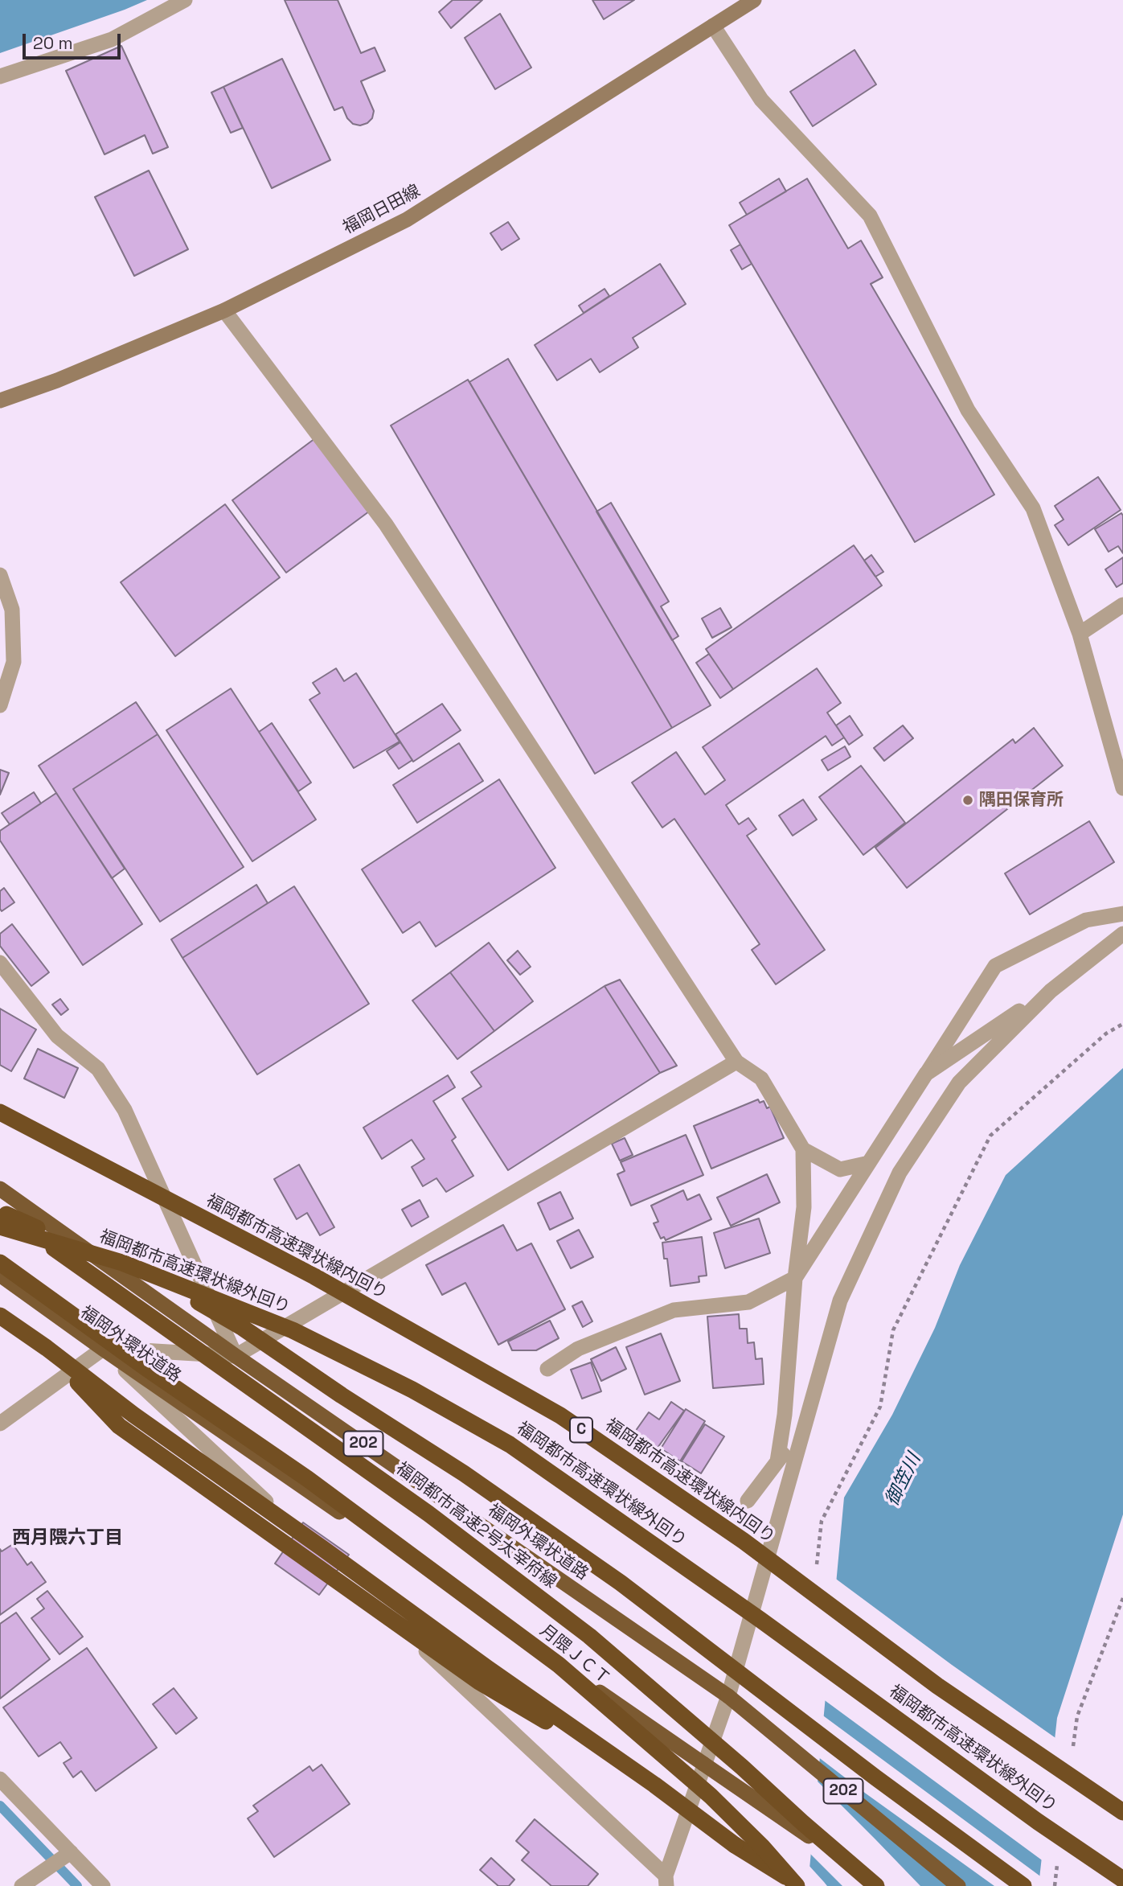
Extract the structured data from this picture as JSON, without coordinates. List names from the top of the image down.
{
  "streets": {
    "highway": [
      "福岡都市高速環状線内回り",
      "福岡都市高速環状線外回り",
      "福岡外環状道路",
      "C",
      "202",
      "福岡都市高速2号太宰府線",
      "月隈ＪＣＴ"
    ],
    "main road": ["福岡日田線"]
  },
  "crossings": [
    ["福岡都市高速環状線外回り", "福岡都市高速2号太宰府線"],
    ["福岡外環状道路", "福岡都市高速2号太宰府線"]
  ],
  "districts": ["西月隈六丁目"],
  "water": ["御笠川"],
  "places": ["隅田保育所"],
  "scale_bar": "20 m"
}
